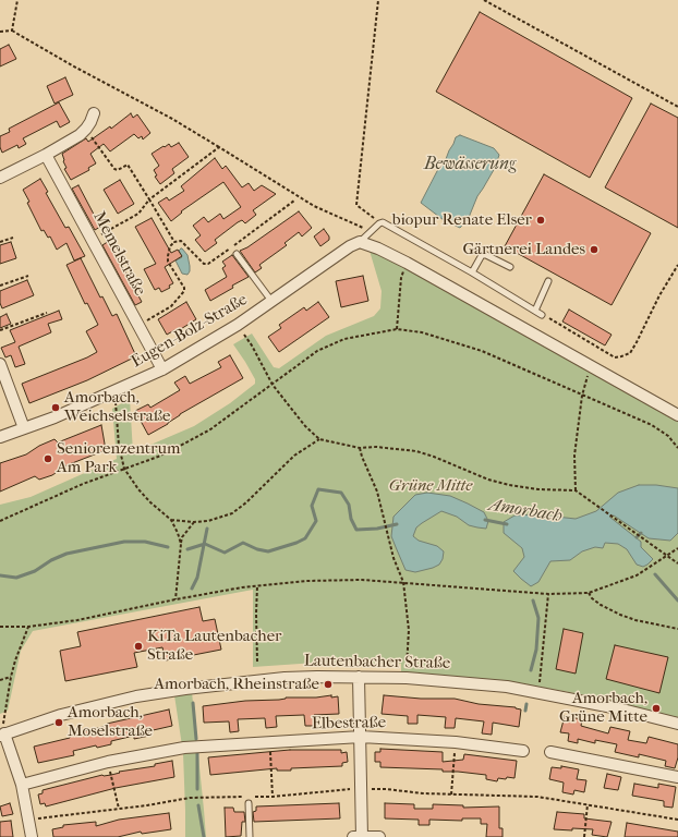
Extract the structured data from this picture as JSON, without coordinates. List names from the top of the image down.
{
  "streets": {
    "street": [
      "Memelstraße",
      "Eugen-Bolz-Straße",
      "Lautenbacher Straße",
      "Elbestraße"
    ]
  },
  "crossings": [
    ["Memelstraße", "Eugen-Bolz-Straße"]
  ],
  "water": ["Bewässerung", "Amorbach"],
  "parks": ["Grüne Mitte"],
  "places": [
    "biopur Renate Elser",
    "Gärtnerei Landes",
    "Amorbach, Weichselstraße",
    "Seniorenzentrum Am Park",
    "KiTa Lautenbacher Straße",
    "Amorbach, Rheinstraße",
    "Amorbach, Grüne Mitte",
    "Amorbach, Moselstraße"
  ]
}
